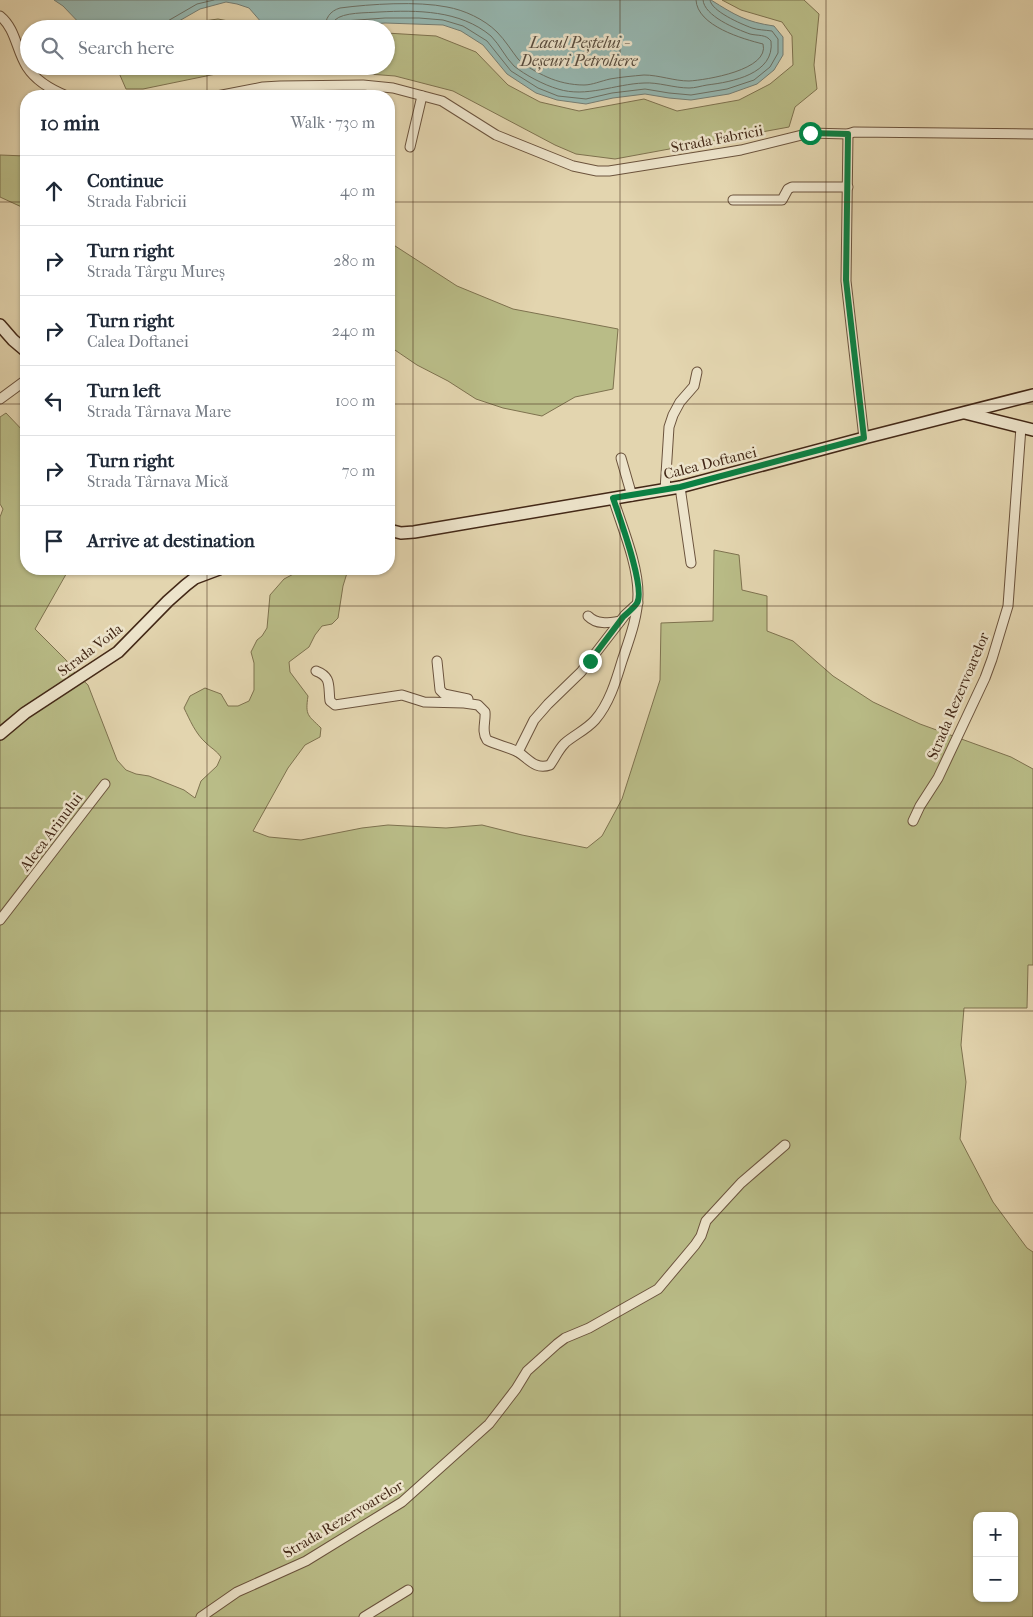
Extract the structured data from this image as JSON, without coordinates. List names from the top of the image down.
{
  "streets": {
    "main road": ["Calea Doftanei", "Strada Voila"],
    "street": ["Strada Fabricii", "Strada Rezervoarelor", "Aleea Arinului"]
  },
  "water": ["Lacul Peștelui - Deșeuri Petroliere"],
  "page": {
    "search": "Search here",
    "heading": ["10 min", "Walk · 730 m"],
    "list": [
      ["Continue", "Strada Fabricii", "40 m"],
      ["Turn right", "Strada Târgu Mureș", "280 m"],
      ["Turn right", "Calea Doftanei", "240 m"],
      ["Turn left", "Strada Târnava Mare", "100 m"],
      ["Turn right", "Strada Târnava Mică", "70 m"],
      "Arrive at destination"
    ],
    "map_buttons": ["+", "−"]
  }
}
